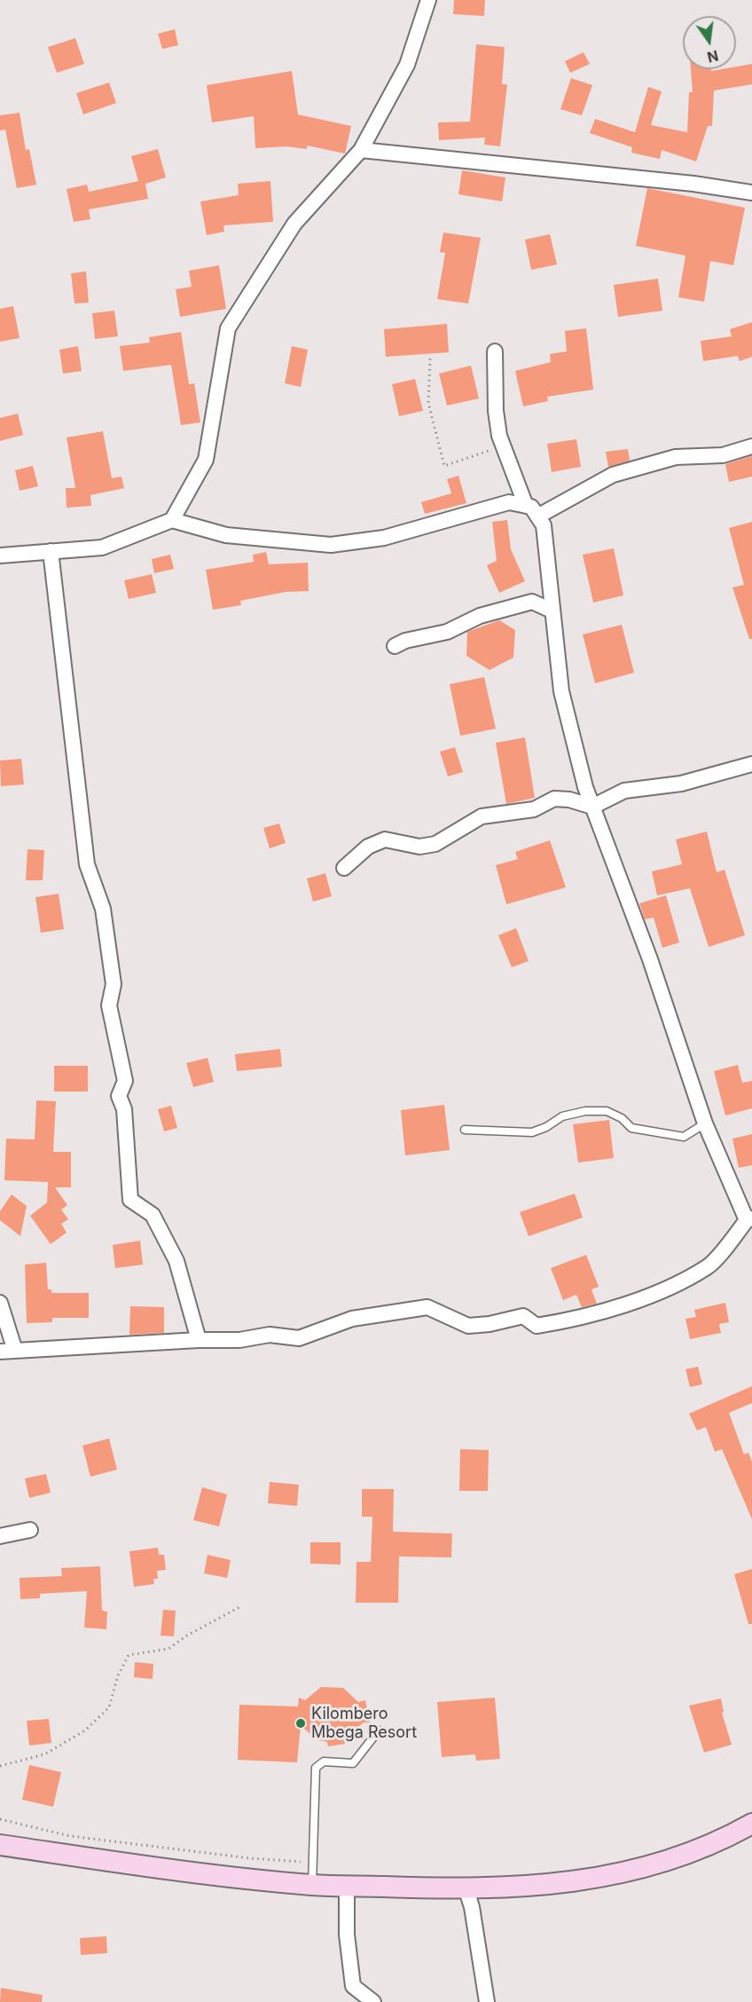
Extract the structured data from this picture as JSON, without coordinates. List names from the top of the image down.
{
  "places": ["Kilombero Mbega Resort"],
  "north": "bottom"
}
